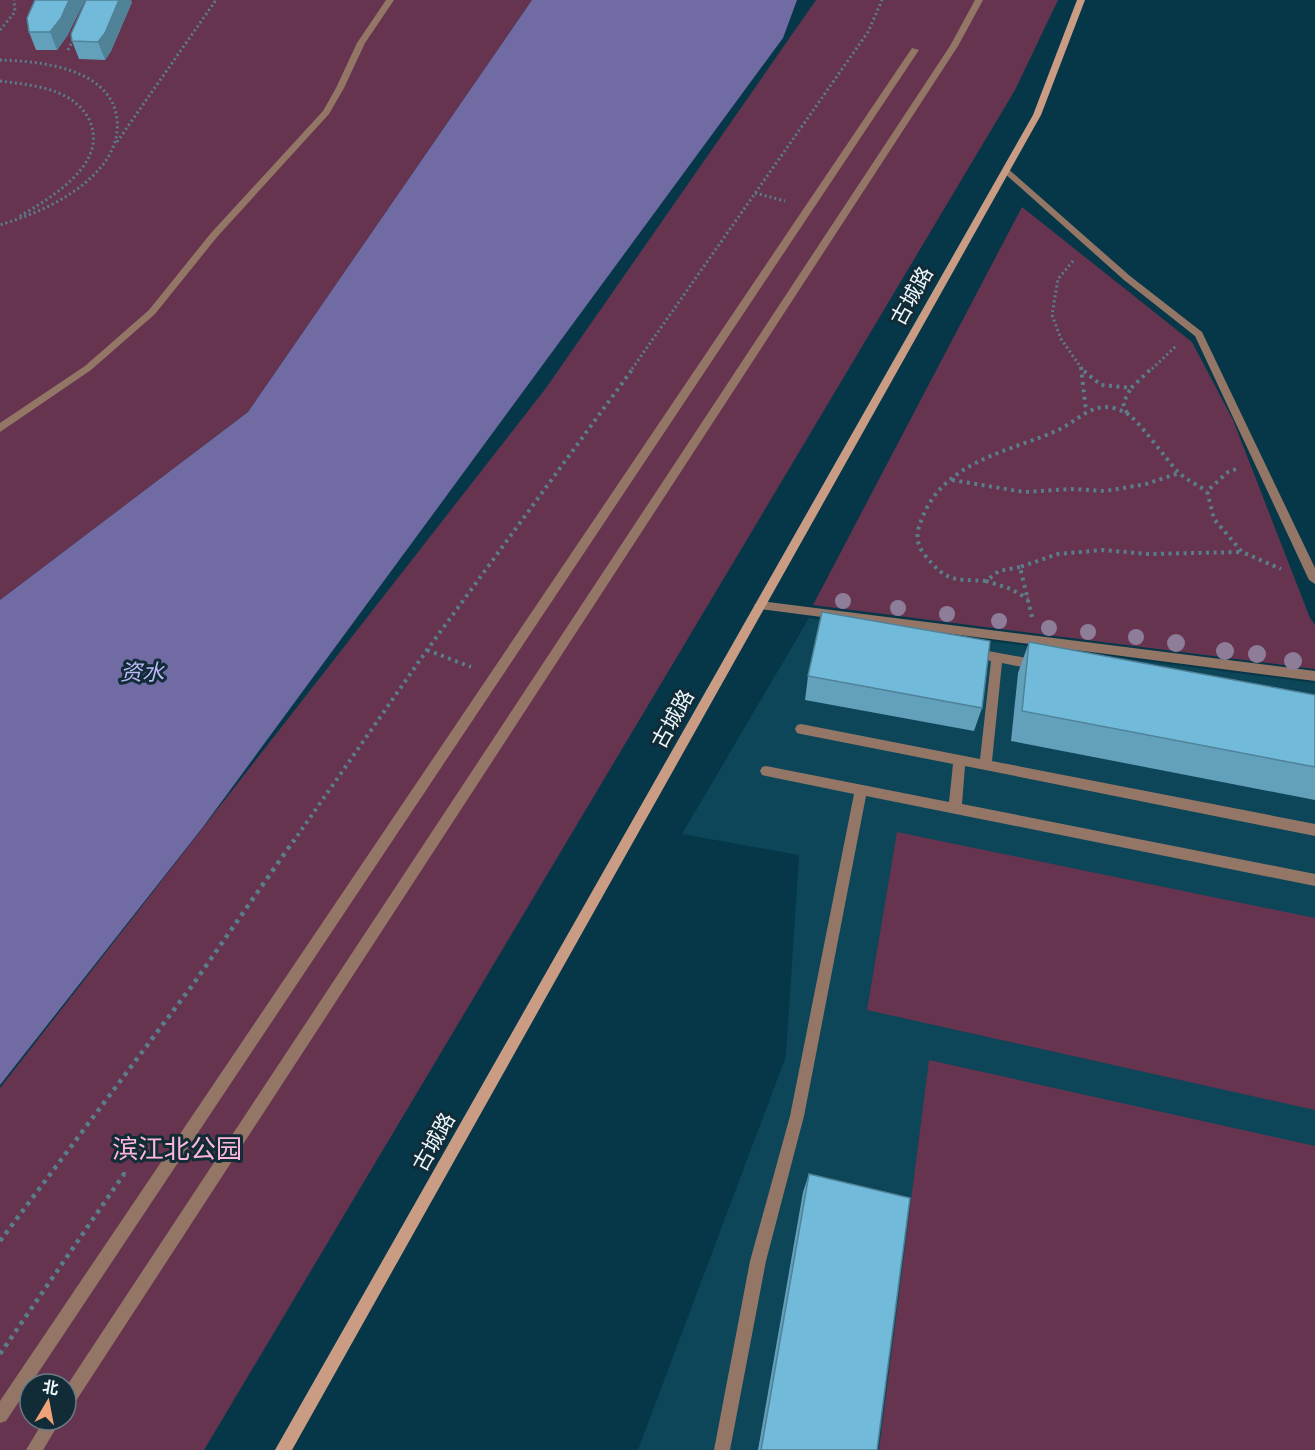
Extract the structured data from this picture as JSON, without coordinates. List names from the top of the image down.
{
  "streets": {
    "street": ["古城路"]
  },
  "water": ["资水"],
  "parks": ["滨江北公园"],
  "north": "top"
}
